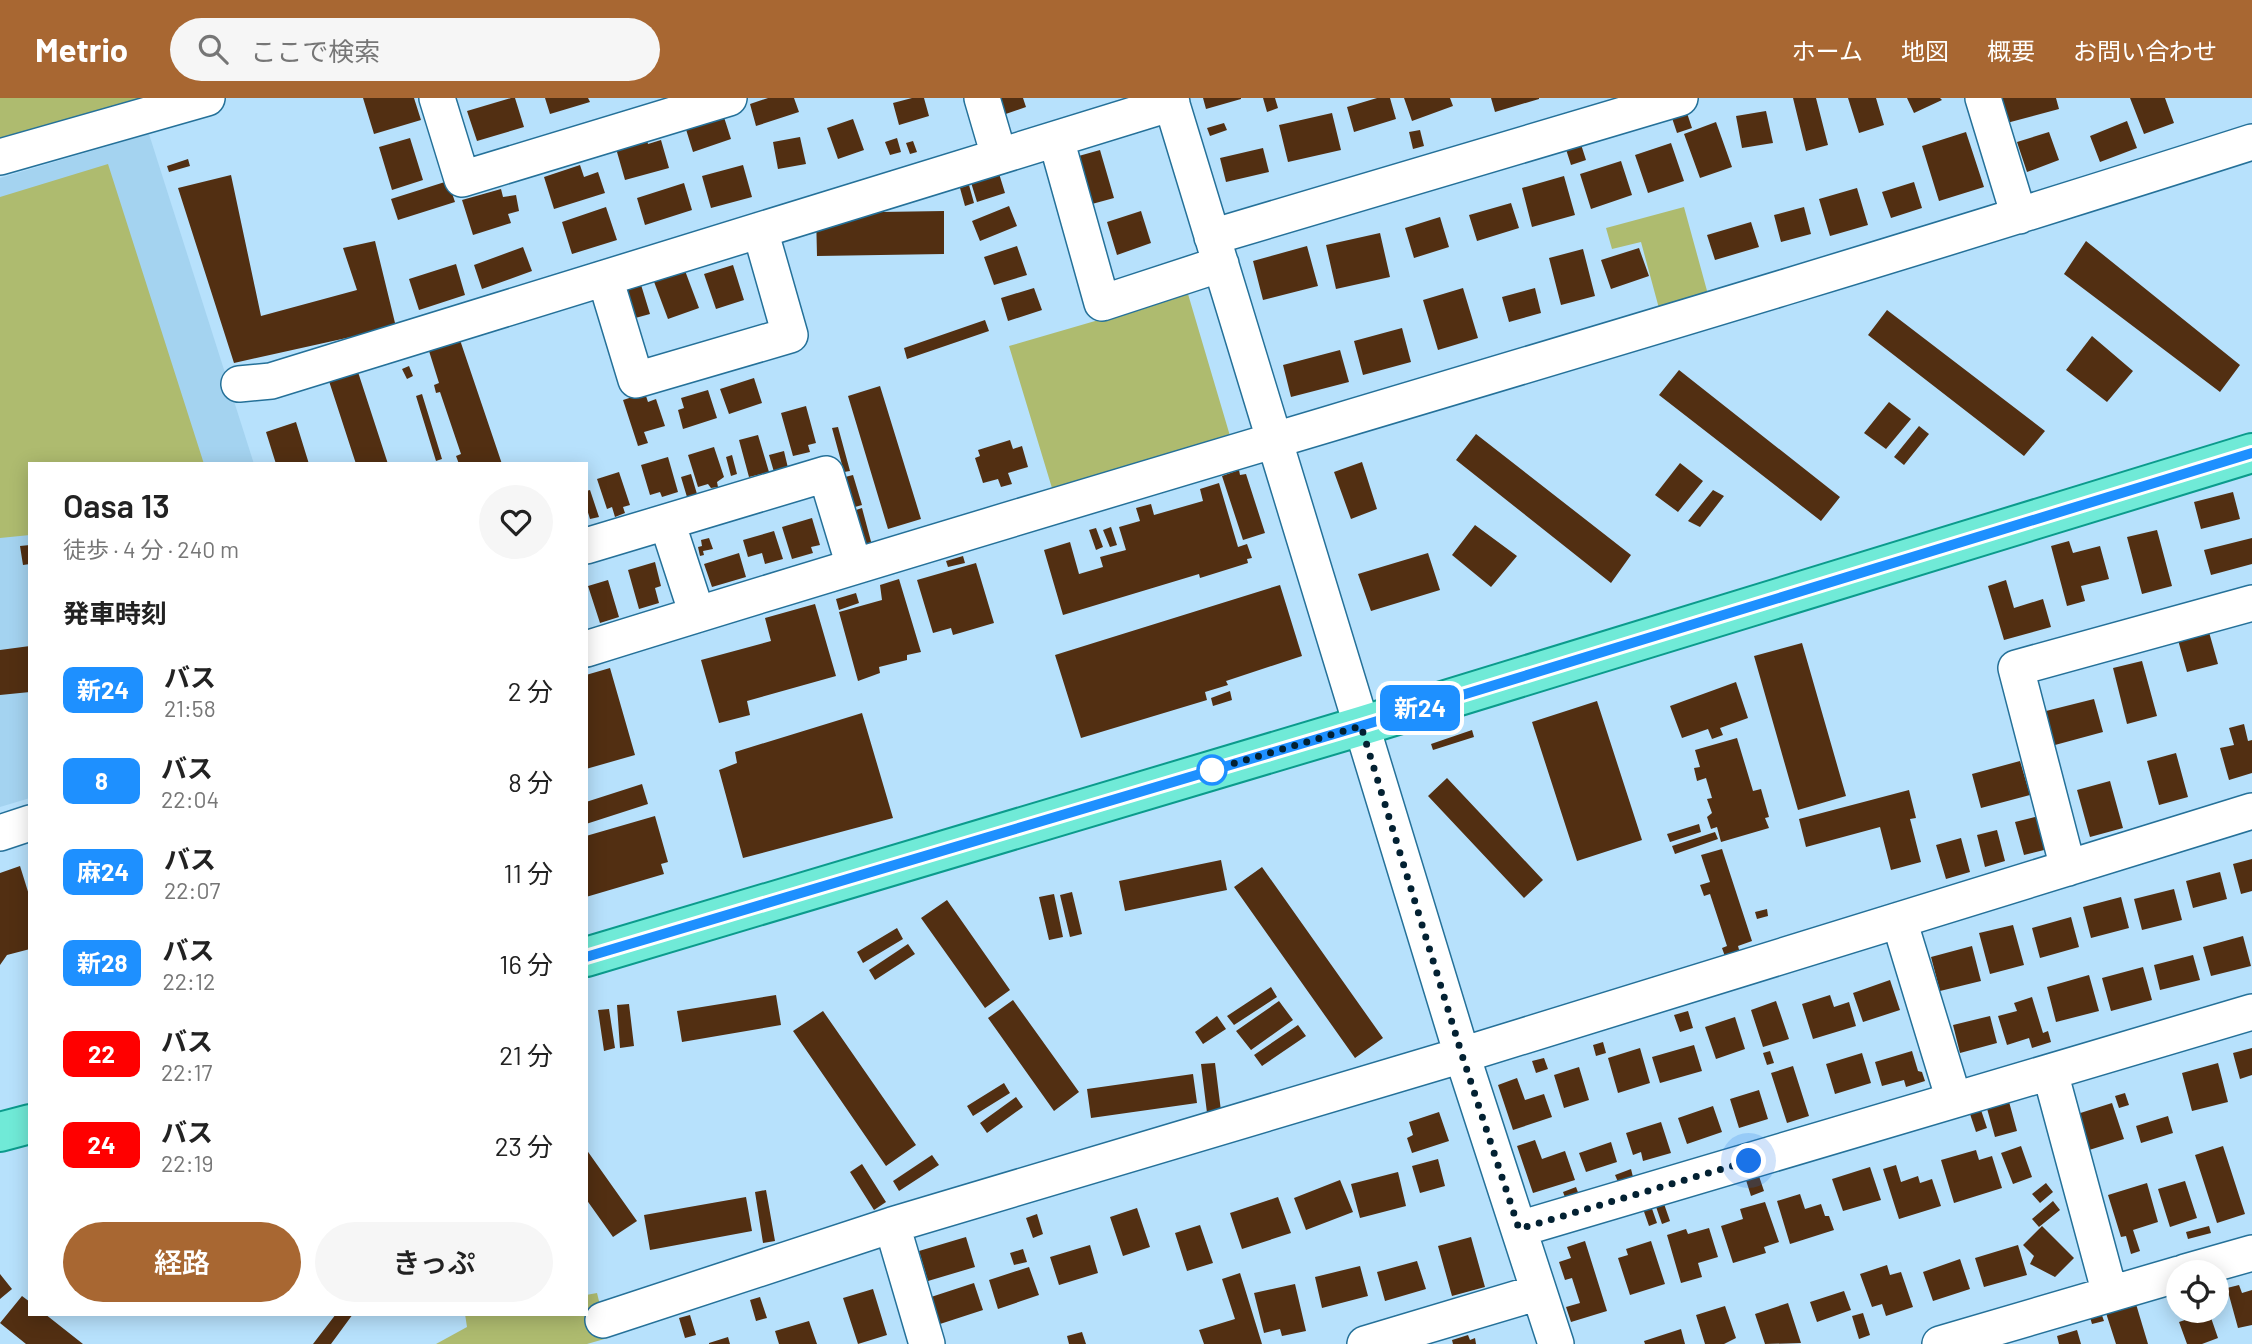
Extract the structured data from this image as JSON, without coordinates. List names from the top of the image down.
{
  "lines": ["bus line 新24"],
  "page": {
    "header": "Metrio",
    "search": "ここで検索",
    "nav": [
      "ホーム",
      "地図",
      "概要",
      "お問い合わせ"
    ],
    "on_map": "新24",
    "heading": [
      ["Oasa 13", "徒歩 · 4 分 · 240 m"],
      "発車時刻"
    ],
    "list": [
      {
        "mark": "新24",
        "name": "バス",
        "note": "21:58",
        "value": "2 分"
      },
      {
        "mark": "8",
        "name": "バス",
        "note": "22:04",
        "value": "8 分"
      },
      {
        "mark": "麻24",
        "name": "バス",
        "note": "22:07",
        "value": "11 分"
      },
      {
        "mark": "新28",
        "name": "バス",
        "note": "22:12",
        "value": "16 分"
      },
      {
        "mark": "22",
        "name": "バス",
        "note": "22:17",
        "value": "21 分"
      },
      {
        "mark": "24",
        "name": "バス",
        "note": "22:19",
        "value": "23 分"
      }
    ],
    "buttons": ["経路", "きっぷ"]
  }
}
